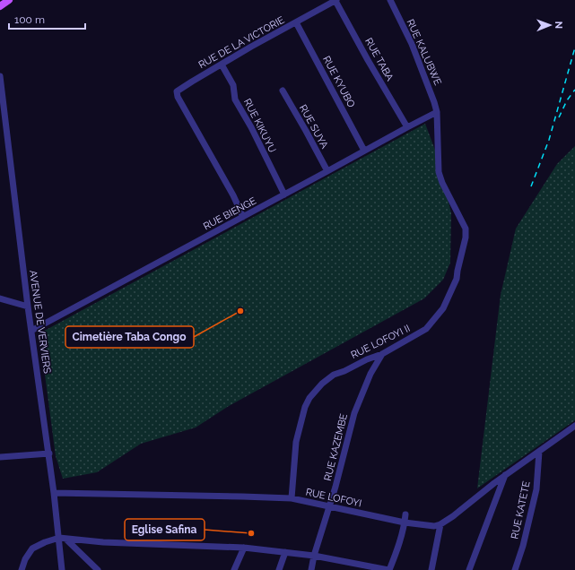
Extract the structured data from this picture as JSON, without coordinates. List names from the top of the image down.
{
  "streets": {
    "street": [
      "RUE DE LA VICTORIE",
      "RUE KALUBWE",
      "RUE TABA",
      "RUE KYUBO",
      "RUE KIKUYU",
      "RUE SUYA",
      "RUE BIENGE",
      "AVENUE DE VERVIERS",
      "RUE LOFOYI II",
      "RUE KAZEMBE",
      "RUE LOFOYI",
      "RUE KATETE"
    ]
  },
  "crossings": [
    ["RUE DE LA VICTORIE", "RUE TABA"],
    ["RUE DE LA VICTORIE", "RUE KYUBO"],
    ["RUE DE LA VICTORIE", "RUE KIKUYU"],
    ["RUE DE LA VICTORIE", "RUE BIENGE"],
    ["RUE KALUBWE", "RUE BIENGE"],
    ["RUE KALUBWE", "RUE LOFOYI II"],
    ["RUE TABA", "RUE BIENGE"],
    ["RUE KYUBO", "RUE BIENGE"],
    ["RUE KIKUYU", "RUE BIENGE"],
    ["RUE SUYA", "RUE BIENGE"],
    ["RUE BIENGE", "AVENUE DE VERVIERS"],
    ["RUE BIENGE", "RUE LOFOYI II"],
    ["AVENUE DE VERVIERS", "RUE LOFOYI"],
    ["RUE LOFOYI II", "RUE KAZEMBE"],
    ["RUE LOFOYI II", "RUE LOFOYI"],
    ["RUE KAZEMBE", "RUE LOFOYI"]
  ],
  "places": ["Cimetière Taba Congo", "Eglise Safina"],
  "scale_bar": "100 m",
  "north": "right"
}
